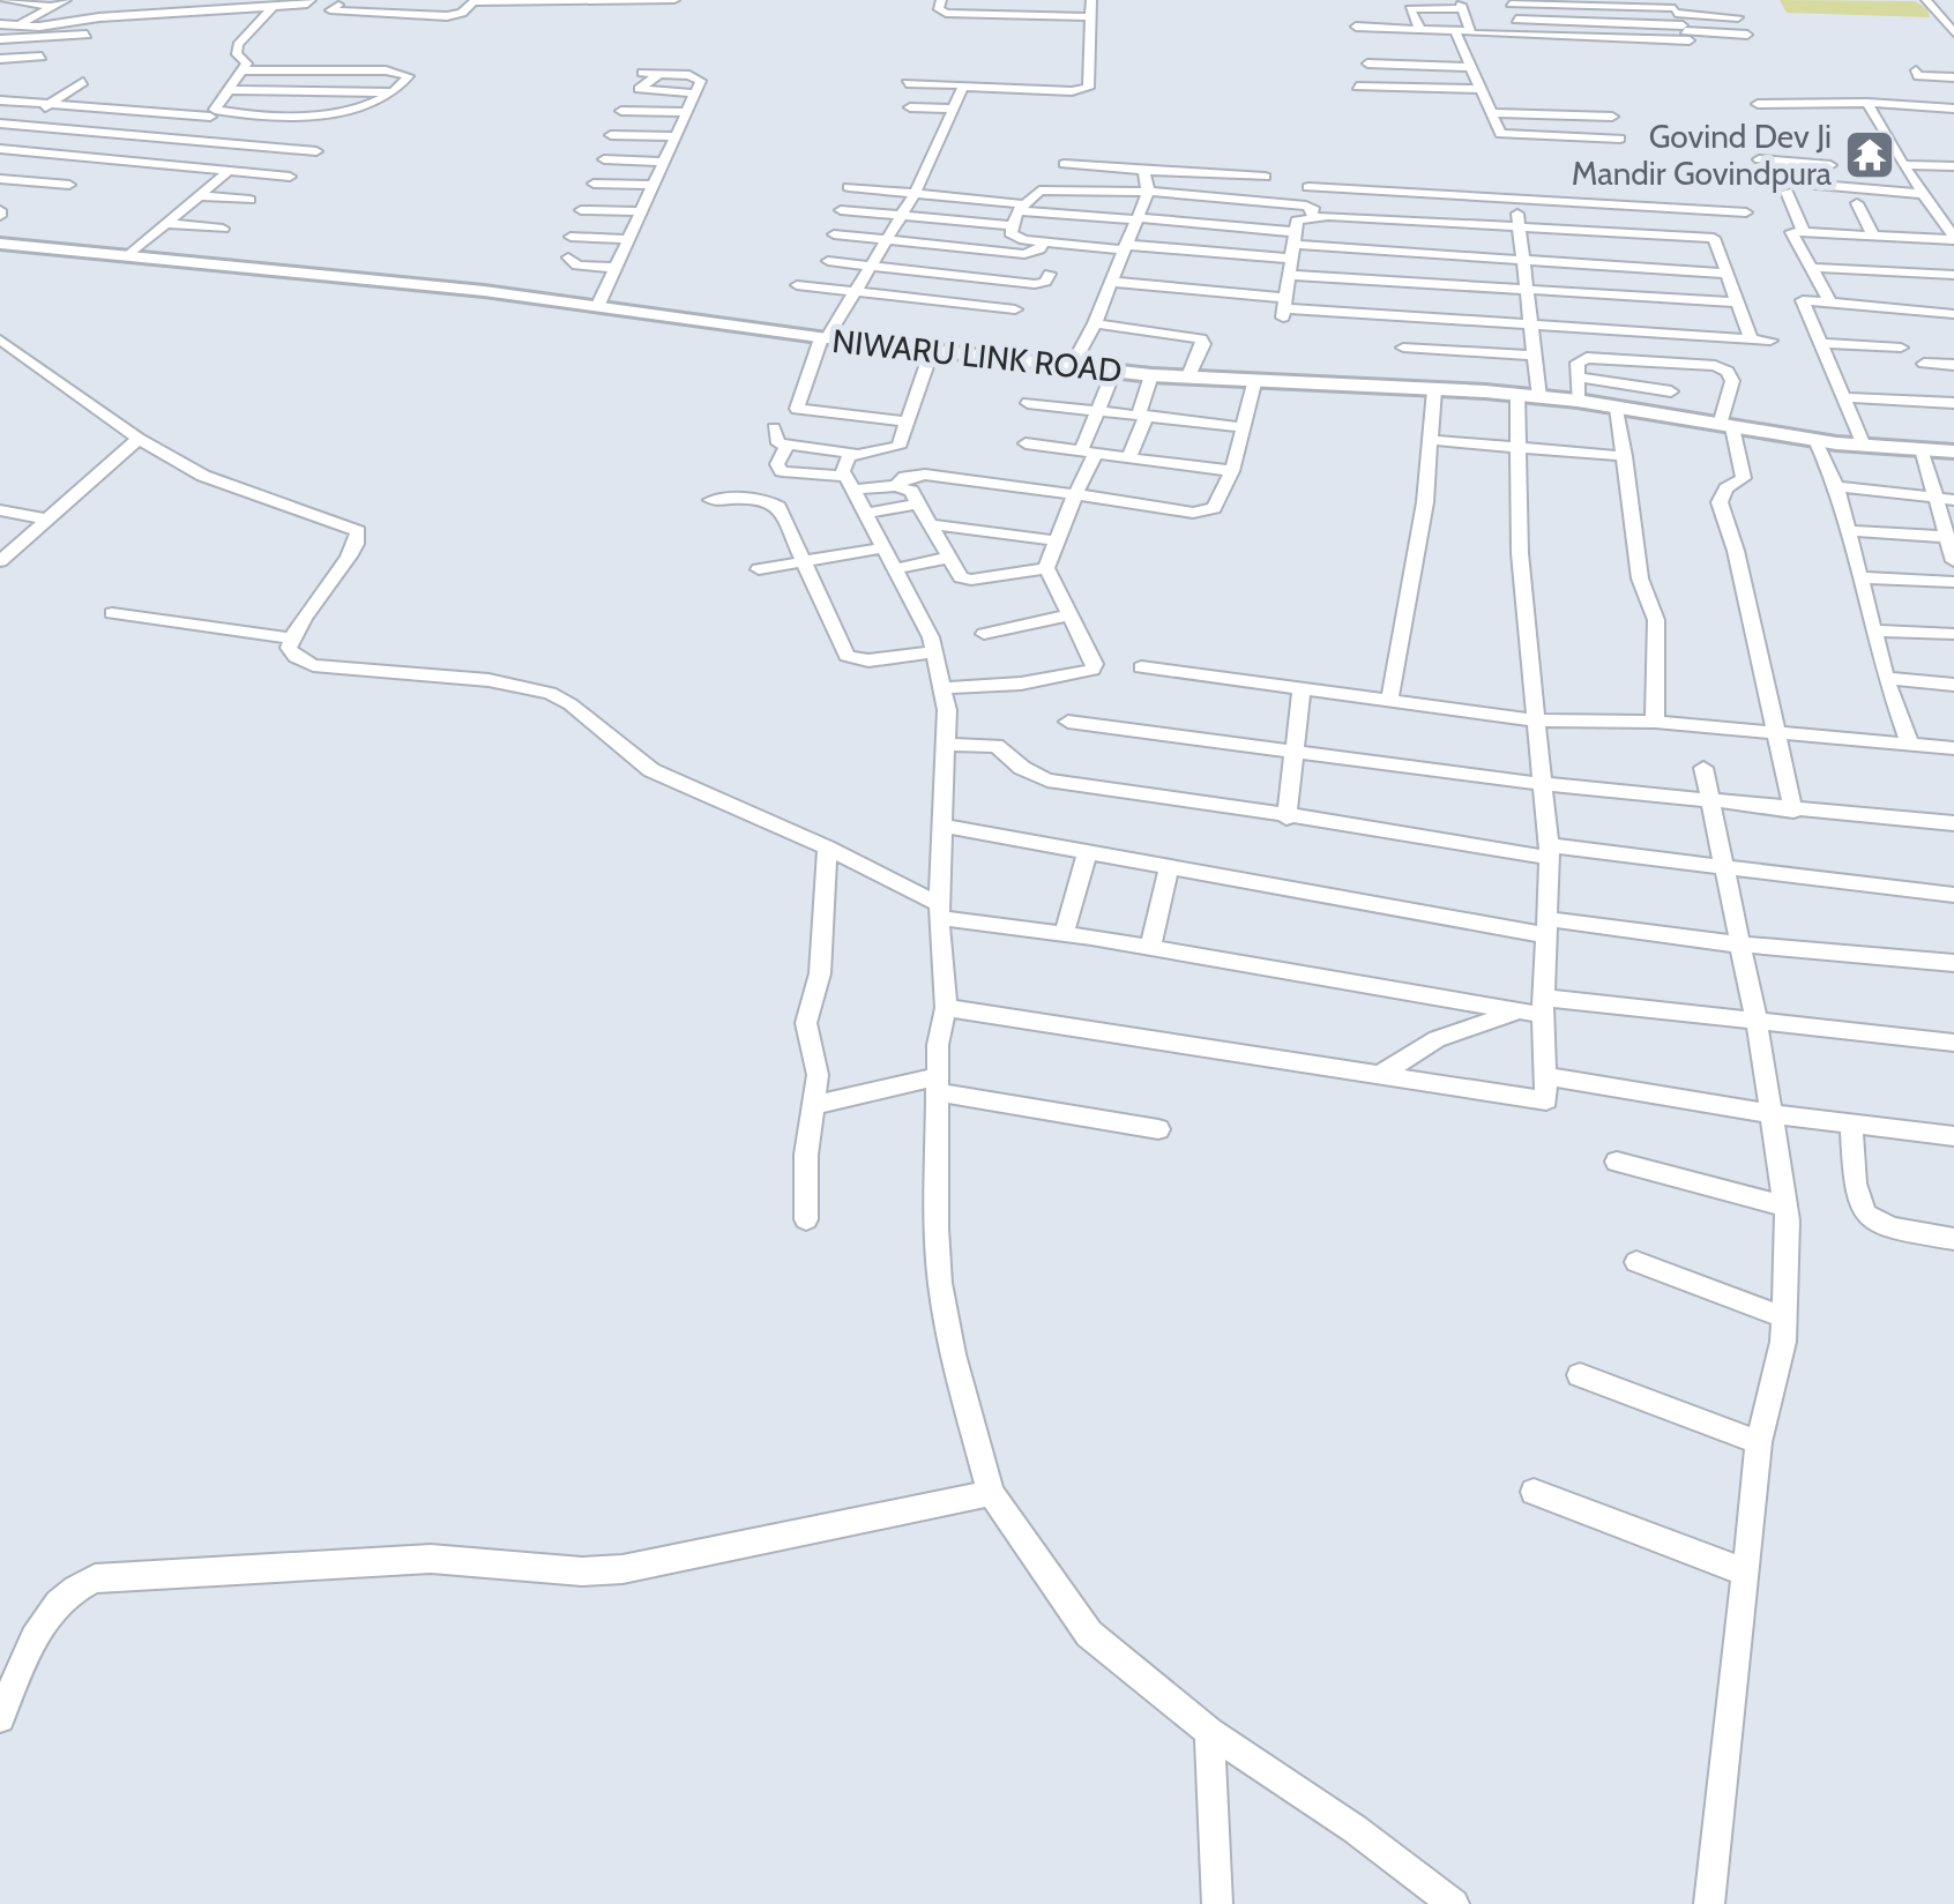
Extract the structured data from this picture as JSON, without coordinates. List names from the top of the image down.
{
  "streets": {
    "street": ["NIWARU LINK ROAD"]
  },
  "places": {
    "temple": ["Govind Dev Ji Mandir Govindpura"]
  }
}
